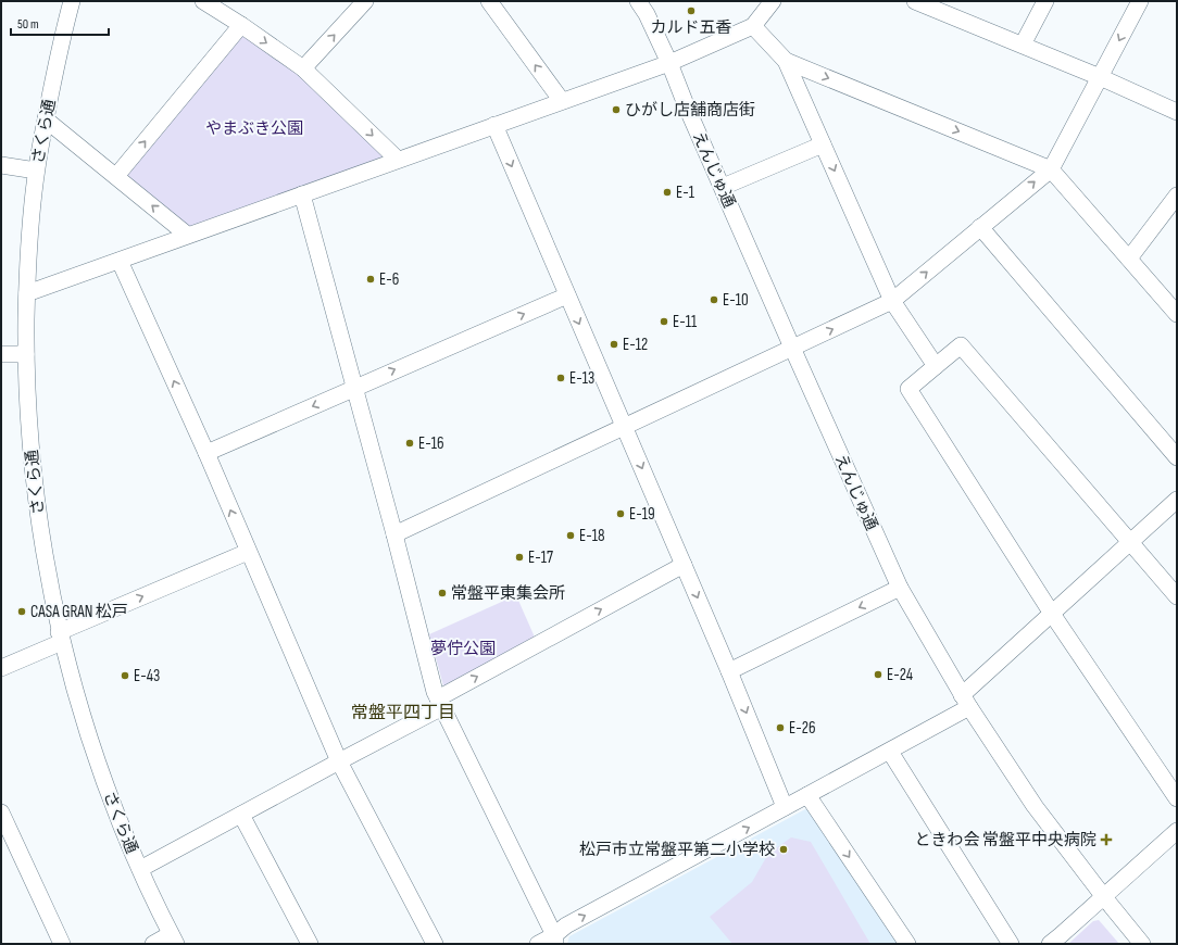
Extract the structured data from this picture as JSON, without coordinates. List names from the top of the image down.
{
  "streets": {
    "street": ["さくら通", "えんじゅ通"]
  },
  "districts": ["常盤平四丁目"],
  "parks": ["やまぶき公園", "夢佇公園"],
  "places": {
    "other": [
      "カルド五香",
      "ひがし店舗商店街",
      "E-1",
      "E-6",
      "E-10",
      "E-11",
      "E-12",
      "E-13",
      "E-16",
      "E-19",
      "E-18",
      "E-17",
      "常盤平東集会所",
      "CASA GRAN 松戸",
      "E-24",
      "E-43",
      "E-26",
      "松戸市立常盤平第二小学校"
    ],
    "health": ["ときわ会 常盤平中央病院"]
  },
  "scale_bar": "50 m"
}
